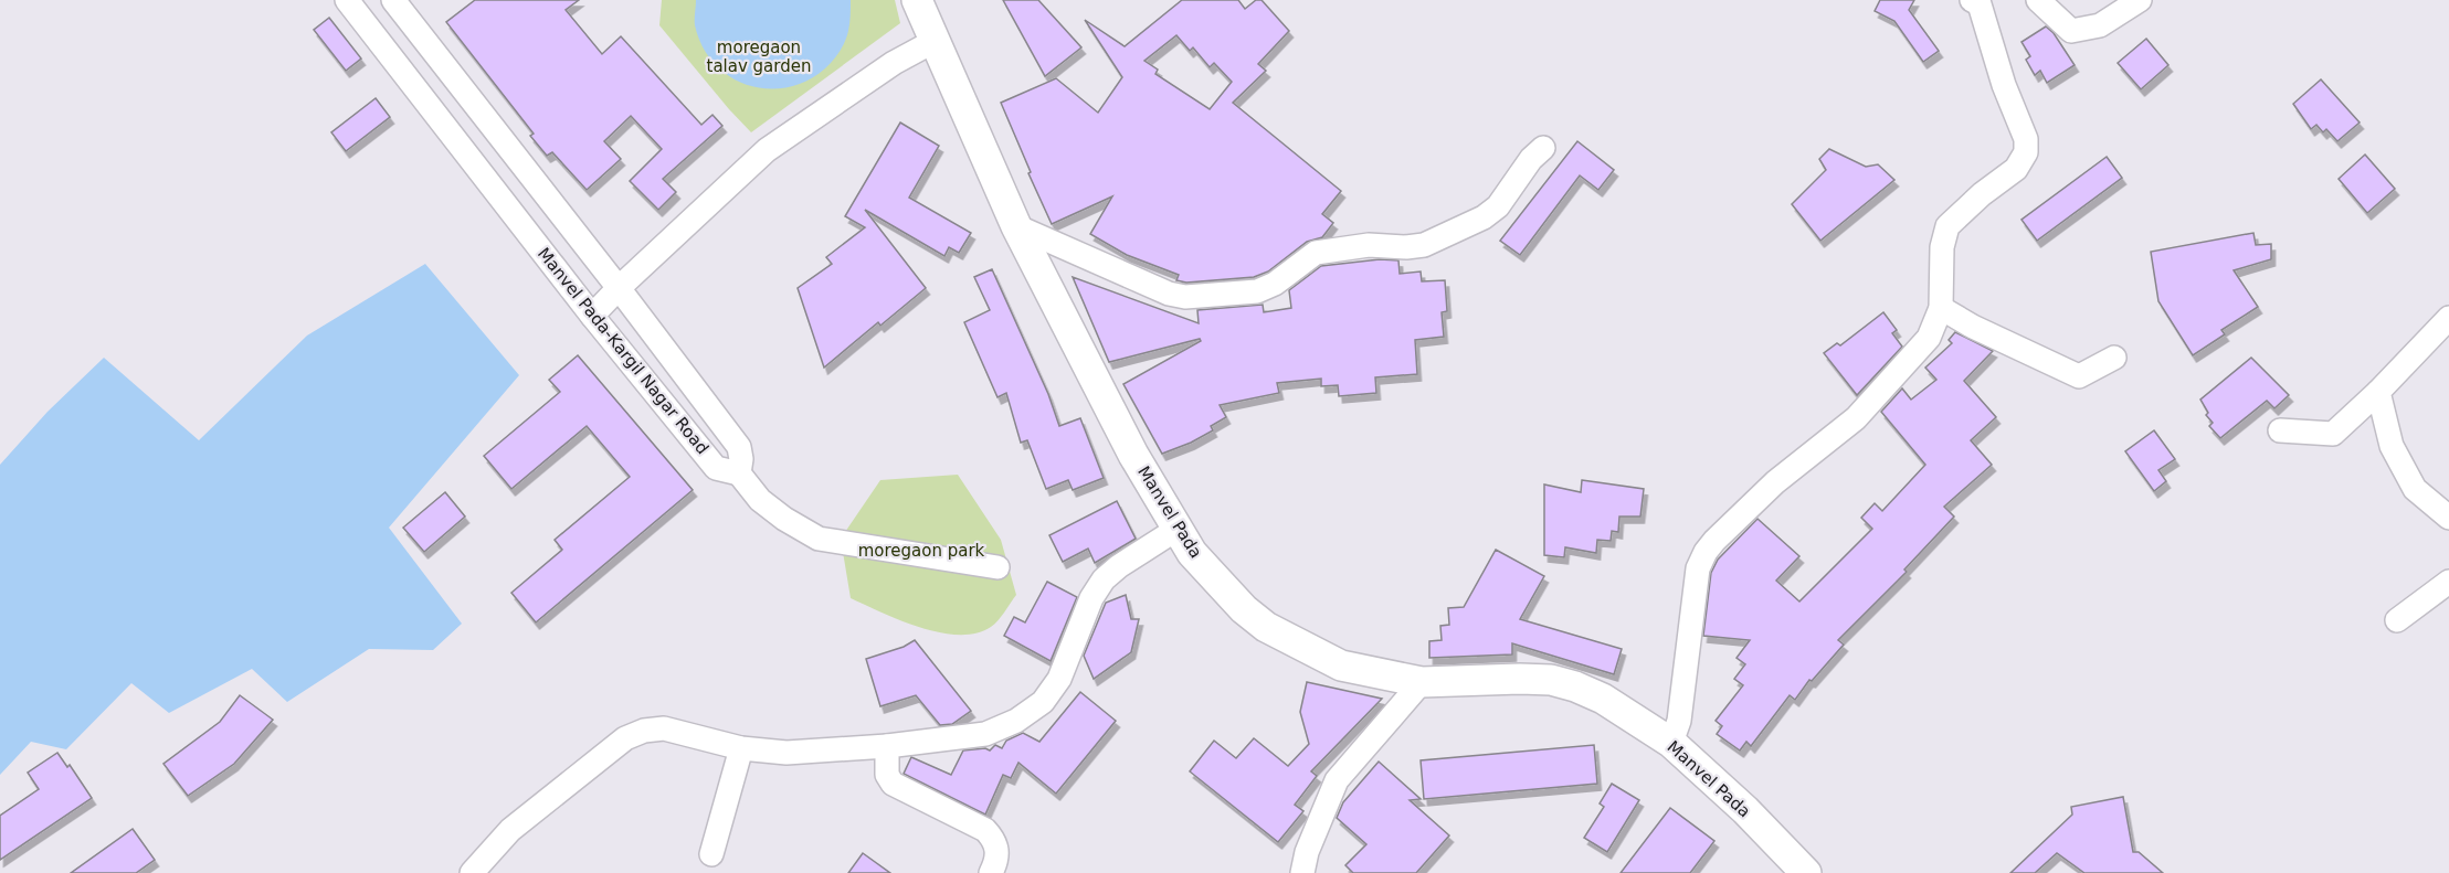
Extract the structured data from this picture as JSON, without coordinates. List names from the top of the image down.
{
  "streets": {
    "main road": ["Manvel Pada"],
    "street": ["Manvel Pada-Kargil Nagar Road"]
  },
  "parks": ["moregaon talav garden", "moregaon park"]
}
